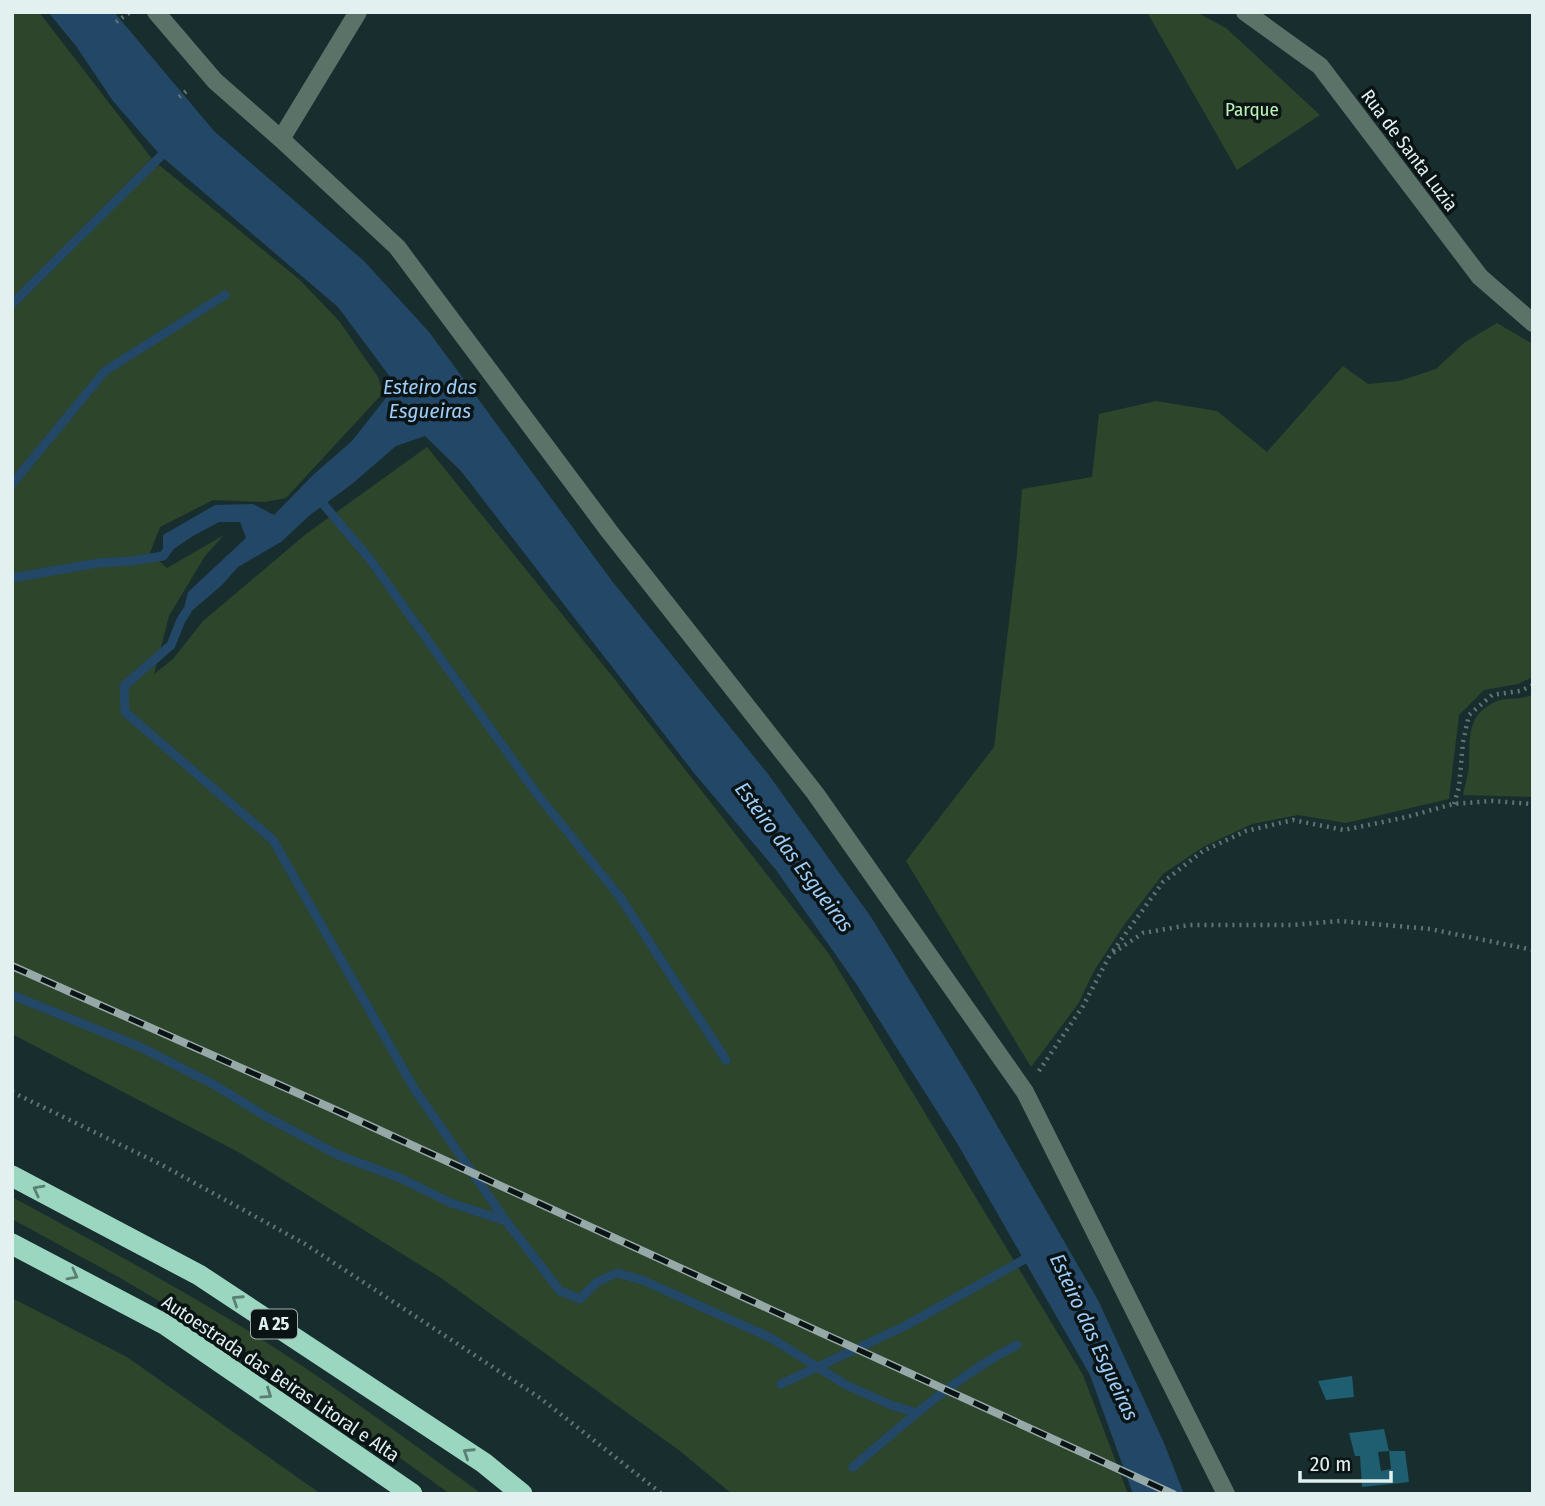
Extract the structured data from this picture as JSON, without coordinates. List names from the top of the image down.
{
  "streets": {
    "highway": ["A 25", "Autoestrada das Beiras Litoral e Alta"],
    "street": ["Rua de Santa Luzia"]
  },
  "water": ["Esteiro das Esgueiras"],
  "parks": ["Parque"],
  "scale_bar": "20 m"
}
